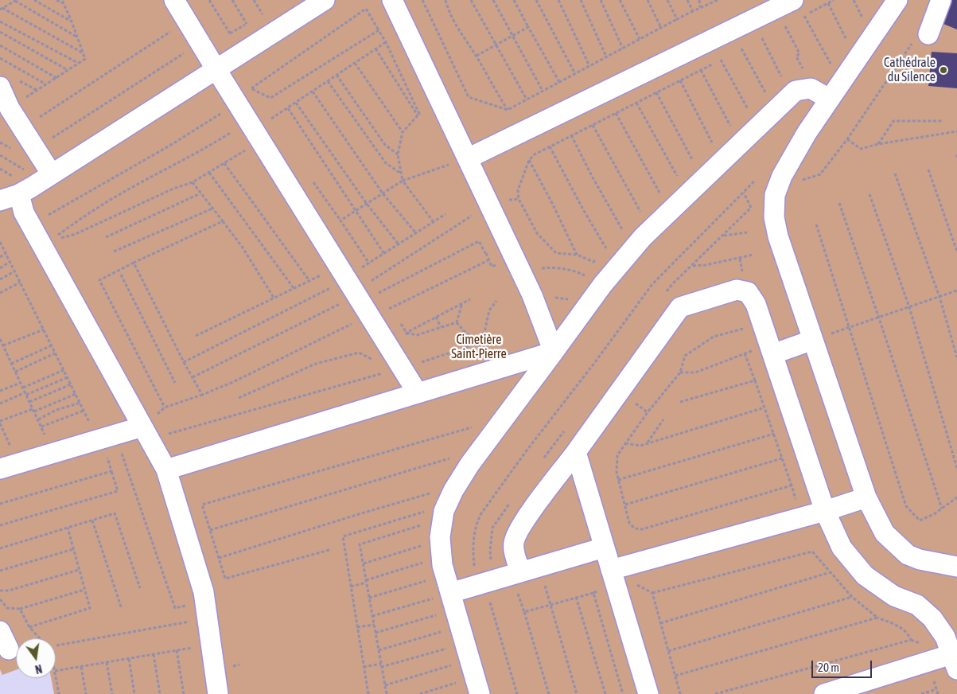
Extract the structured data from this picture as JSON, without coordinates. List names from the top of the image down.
{
  "parks": ["Cimetière Saint-Pierre"],
  "places": ["Cathédrale du Silence"],
  "scale_bar": "20 m",
  "north": "bottom"
}
